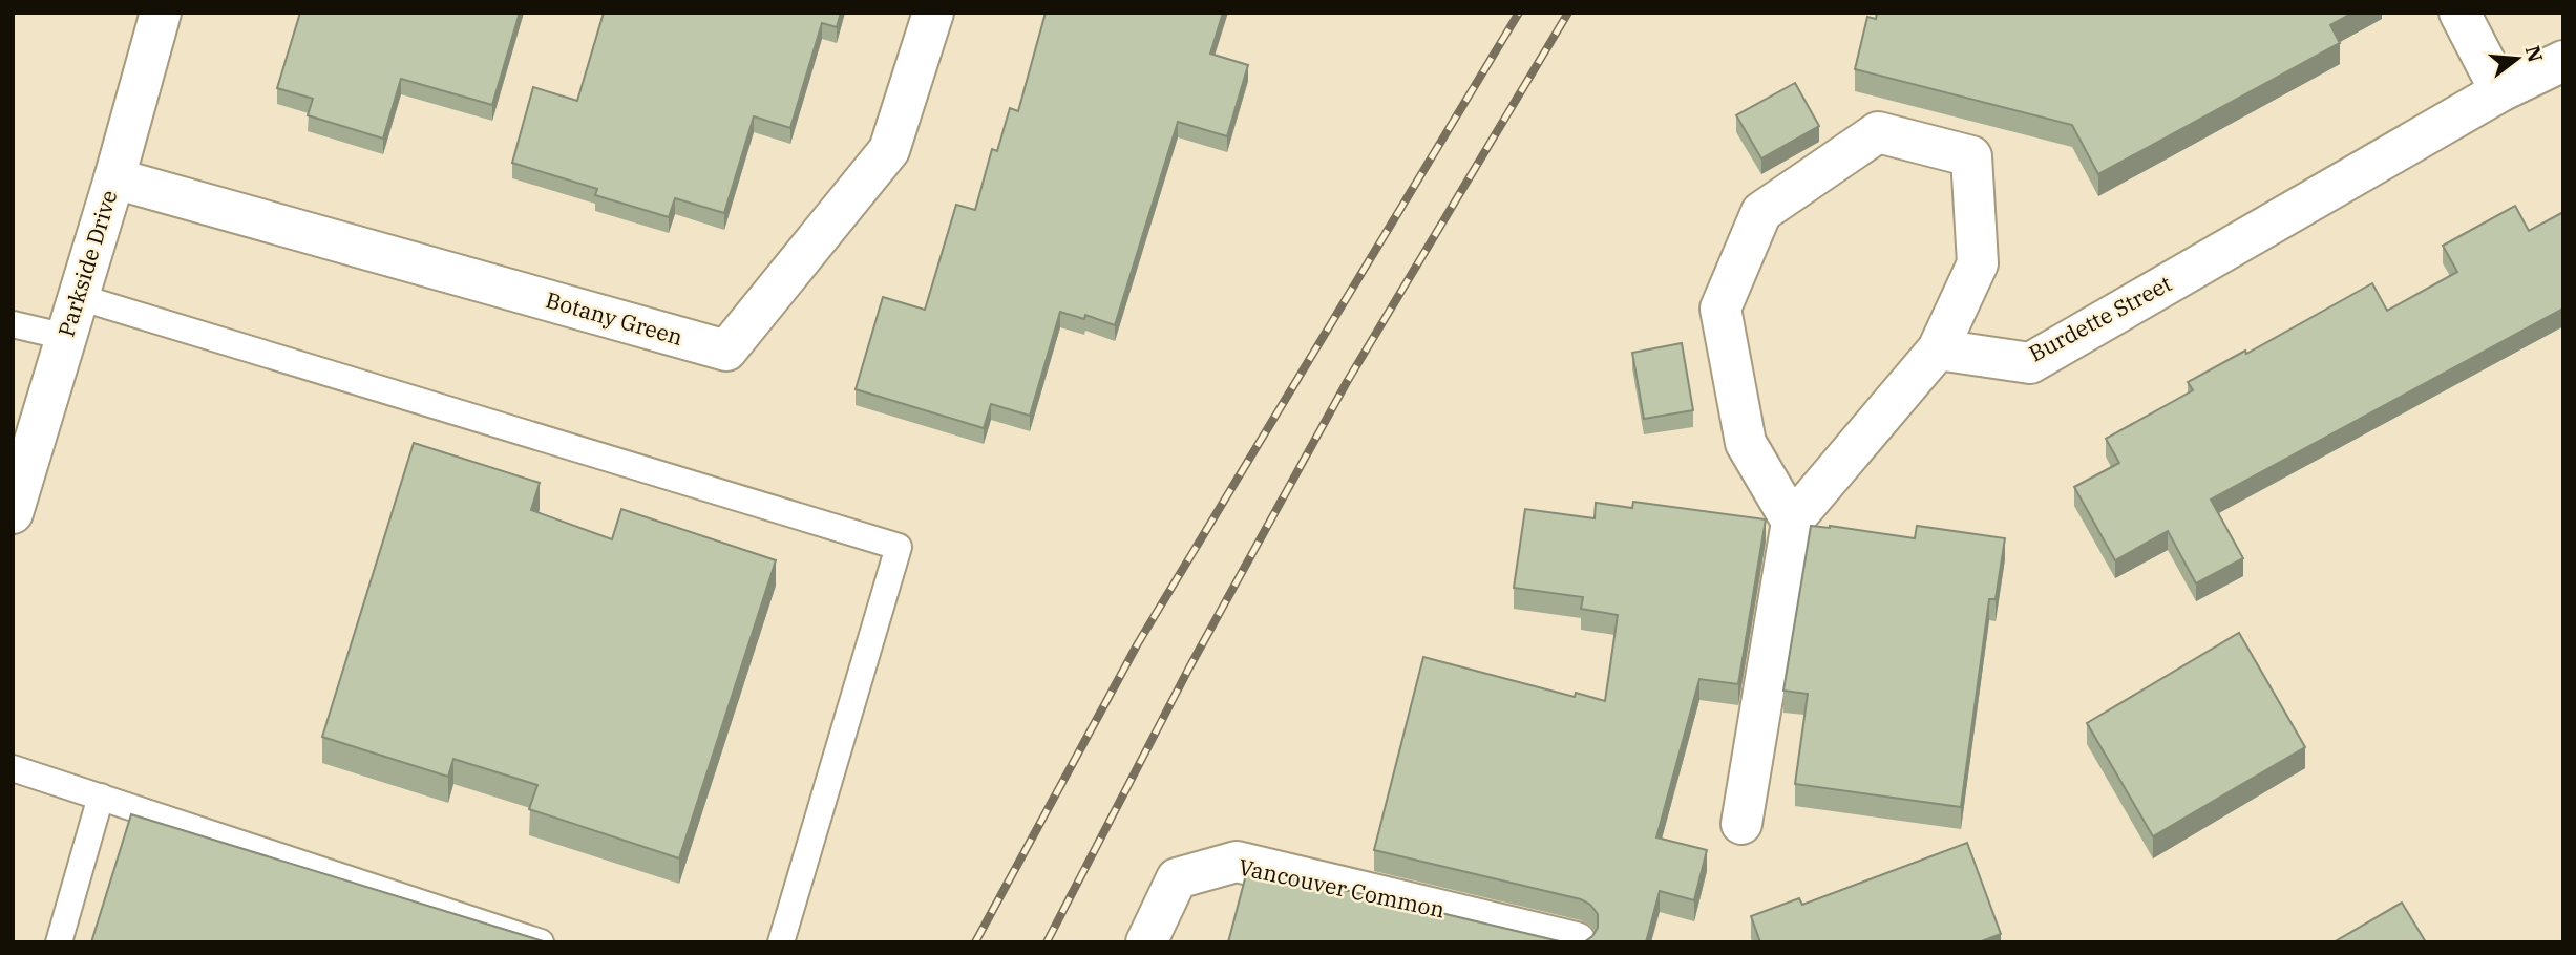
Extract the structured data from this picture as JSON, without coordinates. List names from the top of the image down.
{
  "streets": {
    "street": [
      "Parkside Drive",
      "Botany Green",
      "Burdette Street",
      "Vancouver Common"
    ]
  },
  "crossings": [
    ["Parkside Drive", "Botany Green"]
  ],
  "north": "right"
}
